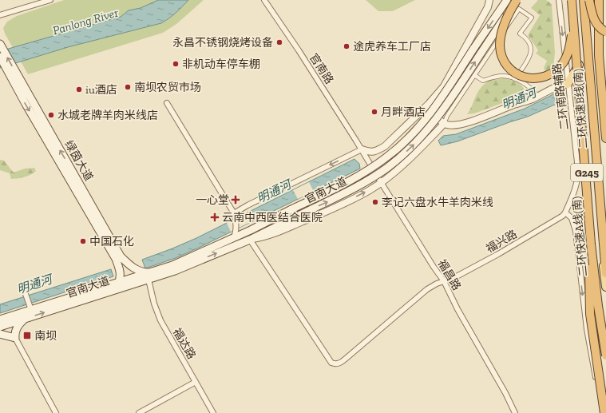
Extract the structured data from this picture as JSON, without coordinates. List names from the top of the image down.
{
  "streets": {
    "highway": ["二环快速B线(南)", "二环快速A线(南)"],
    "main road": ["绿茵大道", "G245", "官南大道"],
    "street": [
      "官南路",
      "二环南路辅路",
      "福兴路",
      "福昌路",
      "福达路"
    ]
  },
  "crossings": [
    ["官南路", "福昌路"],
    ["二环南路辅路", "福兴路"],
    ["二环快速B线(南)", "G245"],
    ["绿茵大道", "官南大道"],
    ["G245", "二环快速A线(南)"],
    ["官南大道", "福兴路"],
    ["官南大道", "福达路"],
    ["福兴路", "福昌路"]
  ],
  "one_way": ["二环南路辅路"],
  "water": ["Panlong River", "明通河"],
  "places": {
    "other": [
      "永昌不锈钢烧烤设备",
      "途虎养车工厂店",
      "非机动车停车棚",
      "南坝农贸市场",
      "iu酒店",
      "月畔酒店",
      "水城老牌羊肉米线店",
      "李记六盘水牛羊肉米线",
      "中国石化"
    ],
    "health": ["一心堂", "云南中西医结合医院"],
    "transit": ["南坝"]
  }
}
